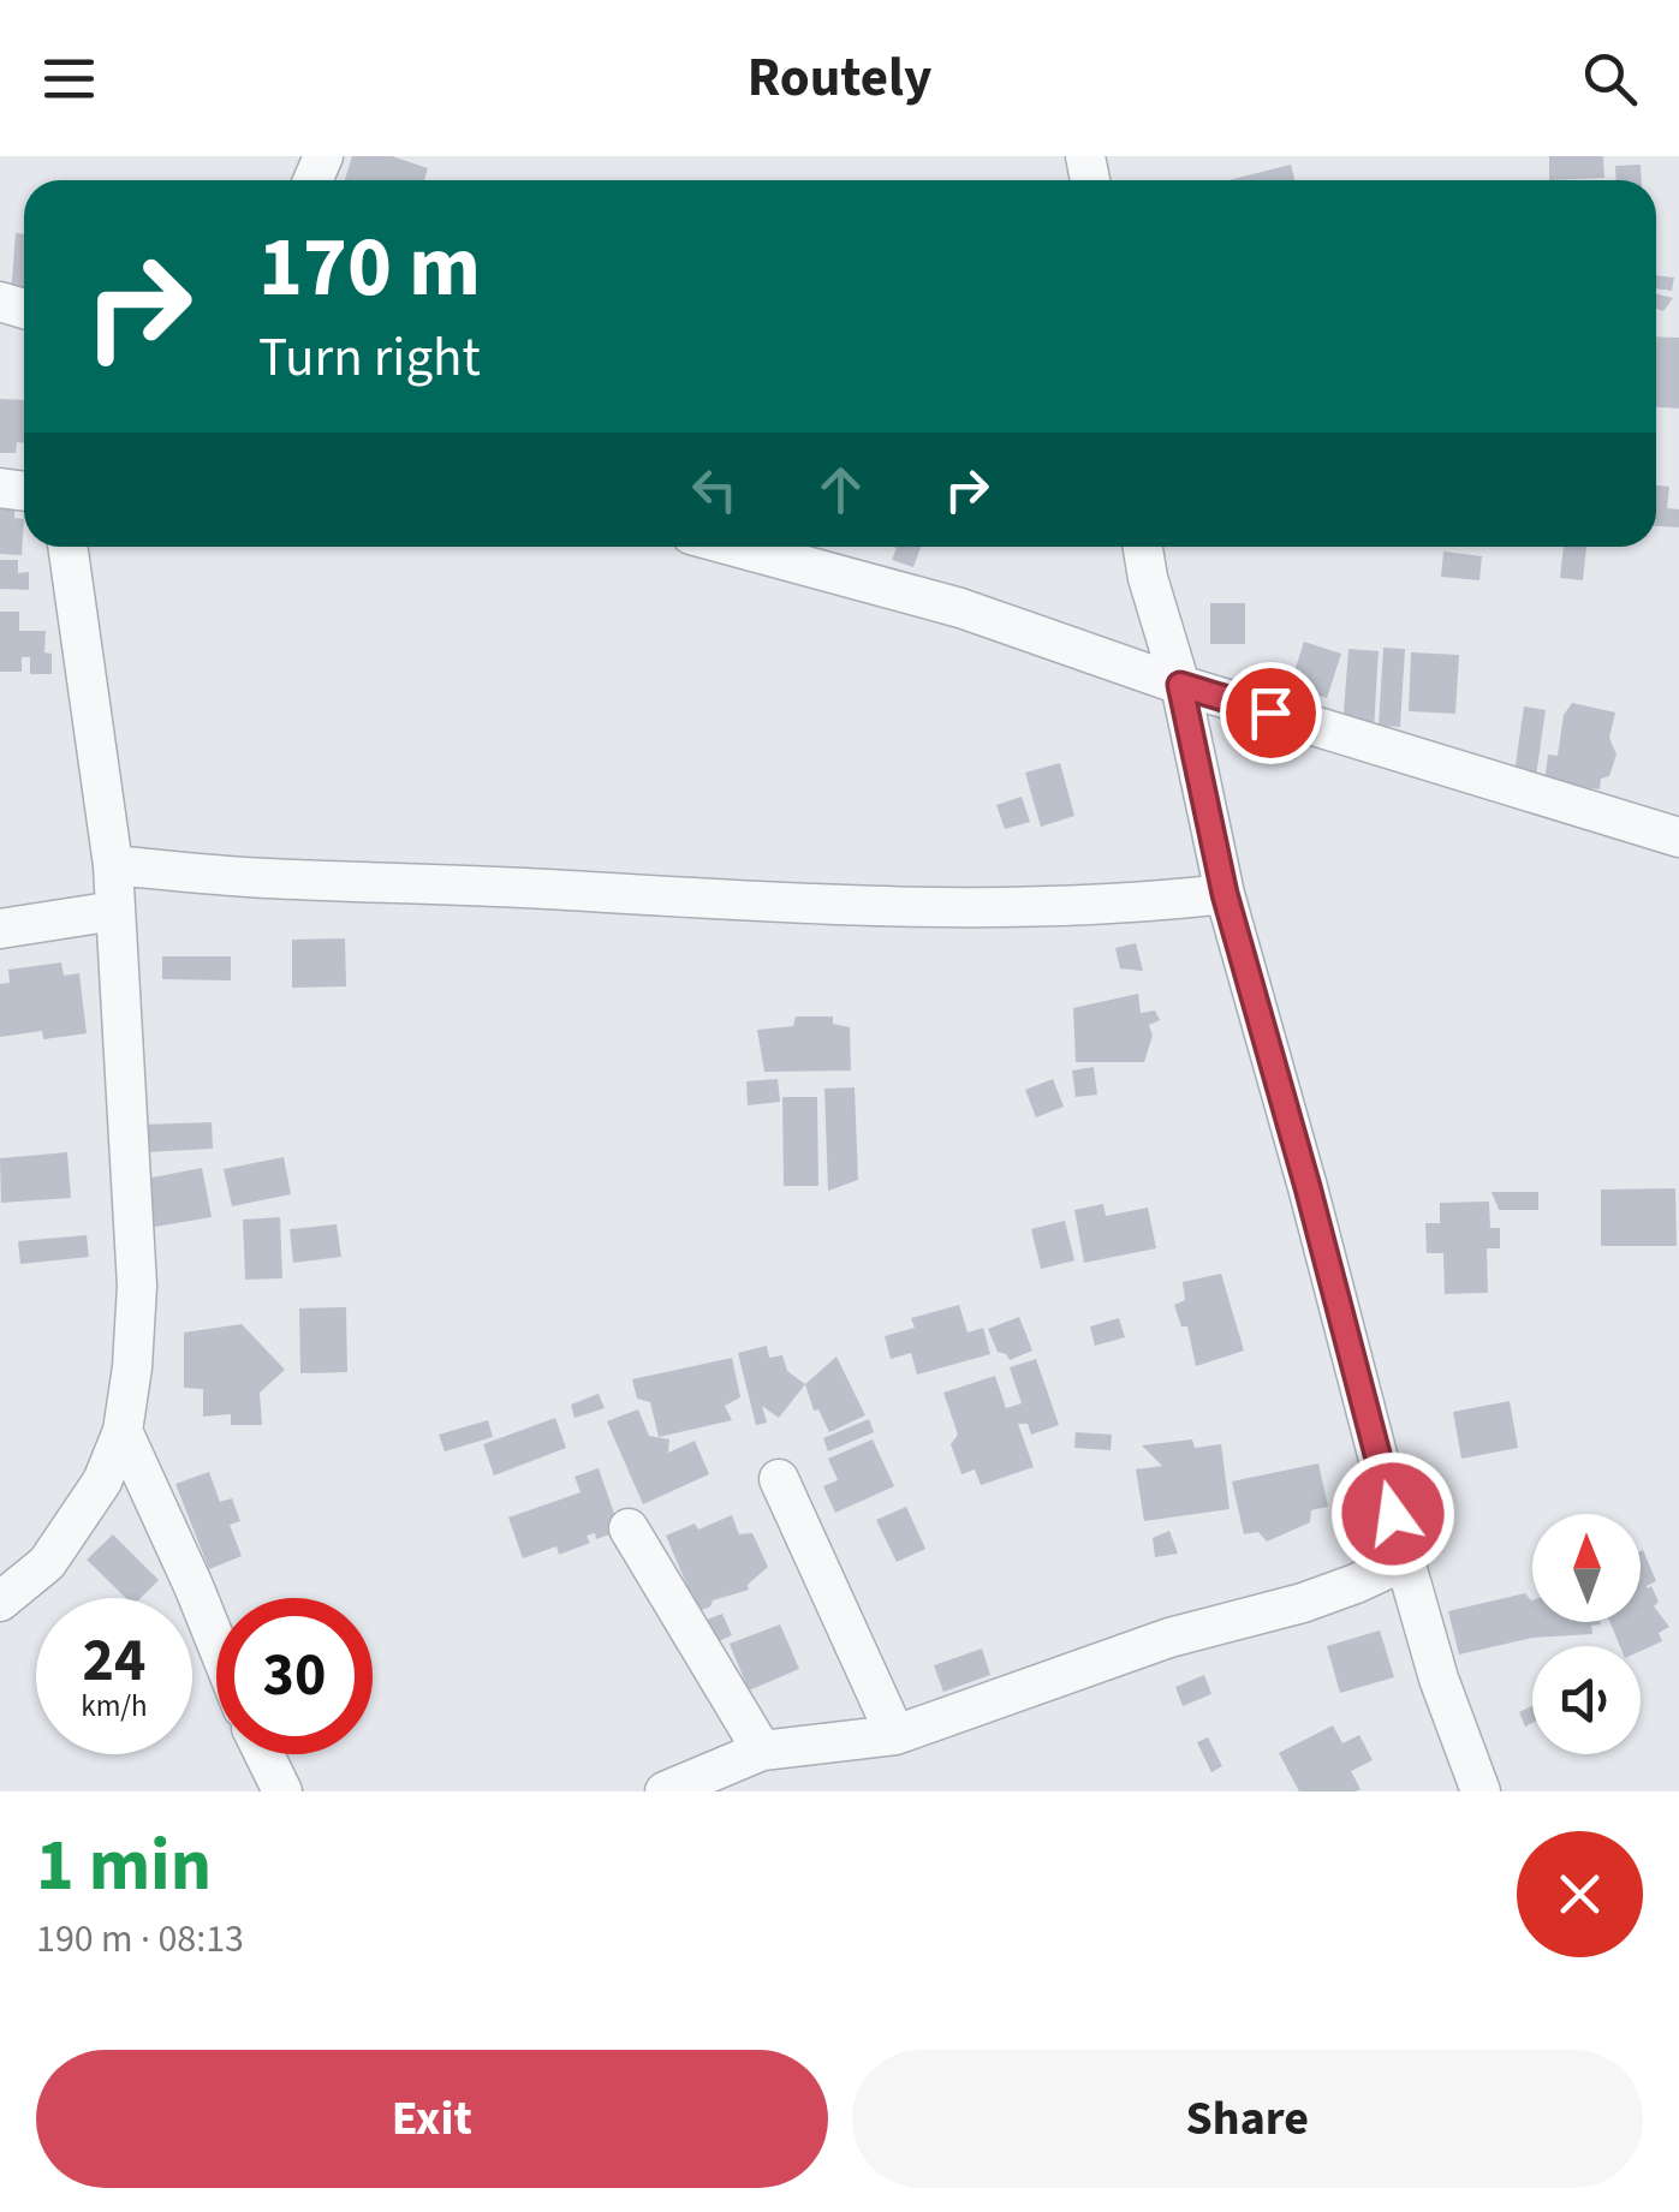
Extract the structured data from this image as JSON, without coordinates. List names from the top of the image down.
{
  "north": "top",
  "page": {
    "header": "Routely",
    "turn": ["170 m", "Turn right"],
    "speed": "24 km/h",
    "limit": "30",
    "heading": ["1 min", "190 m · 08:13"],
    "buttons": ["Exit", "Share"]
  }
}
